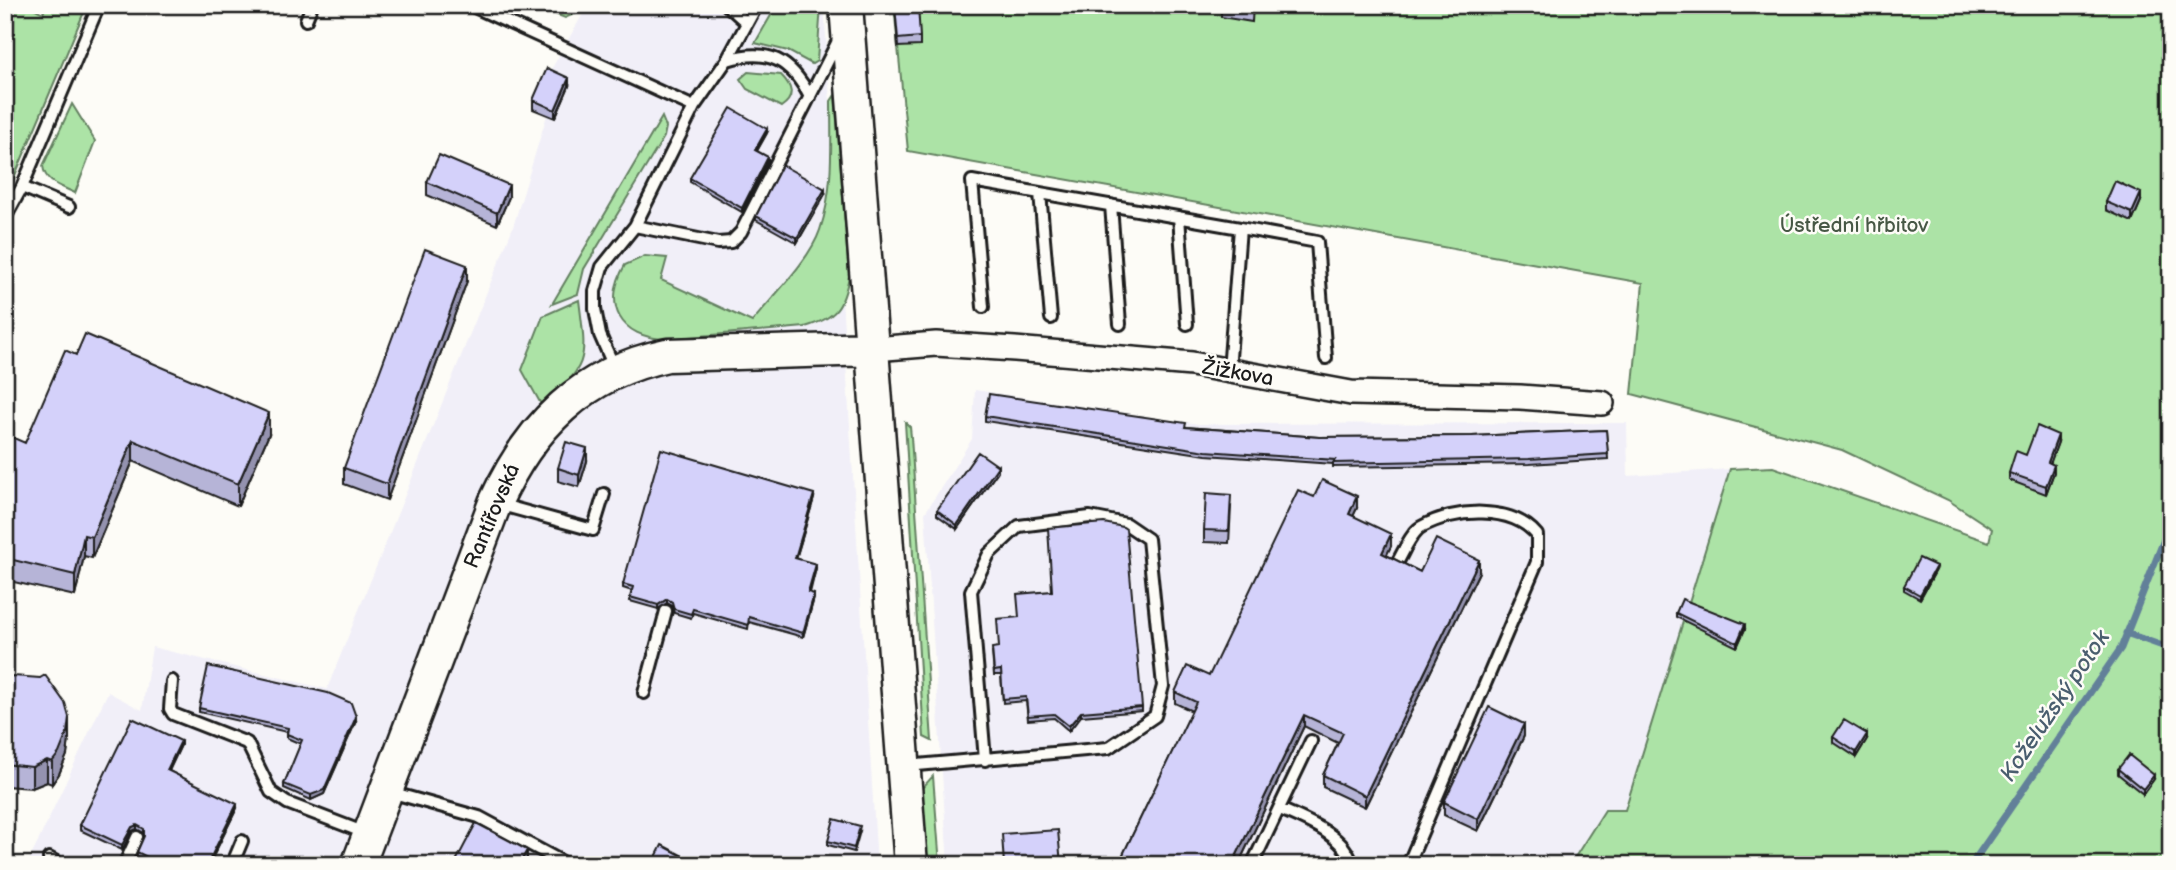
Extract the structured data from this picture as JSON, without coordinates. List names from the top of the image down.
{
  "streets": {
    "main road": ["Rantířovská"],
    "street": ["Žižkova"]
  },
  "crossings": [
    ["Žižkova", "Rantířovská"]
  ],
  "water": ["Koželužský potok"],
  "parks": ["Ústřední hřbitov"]
}
